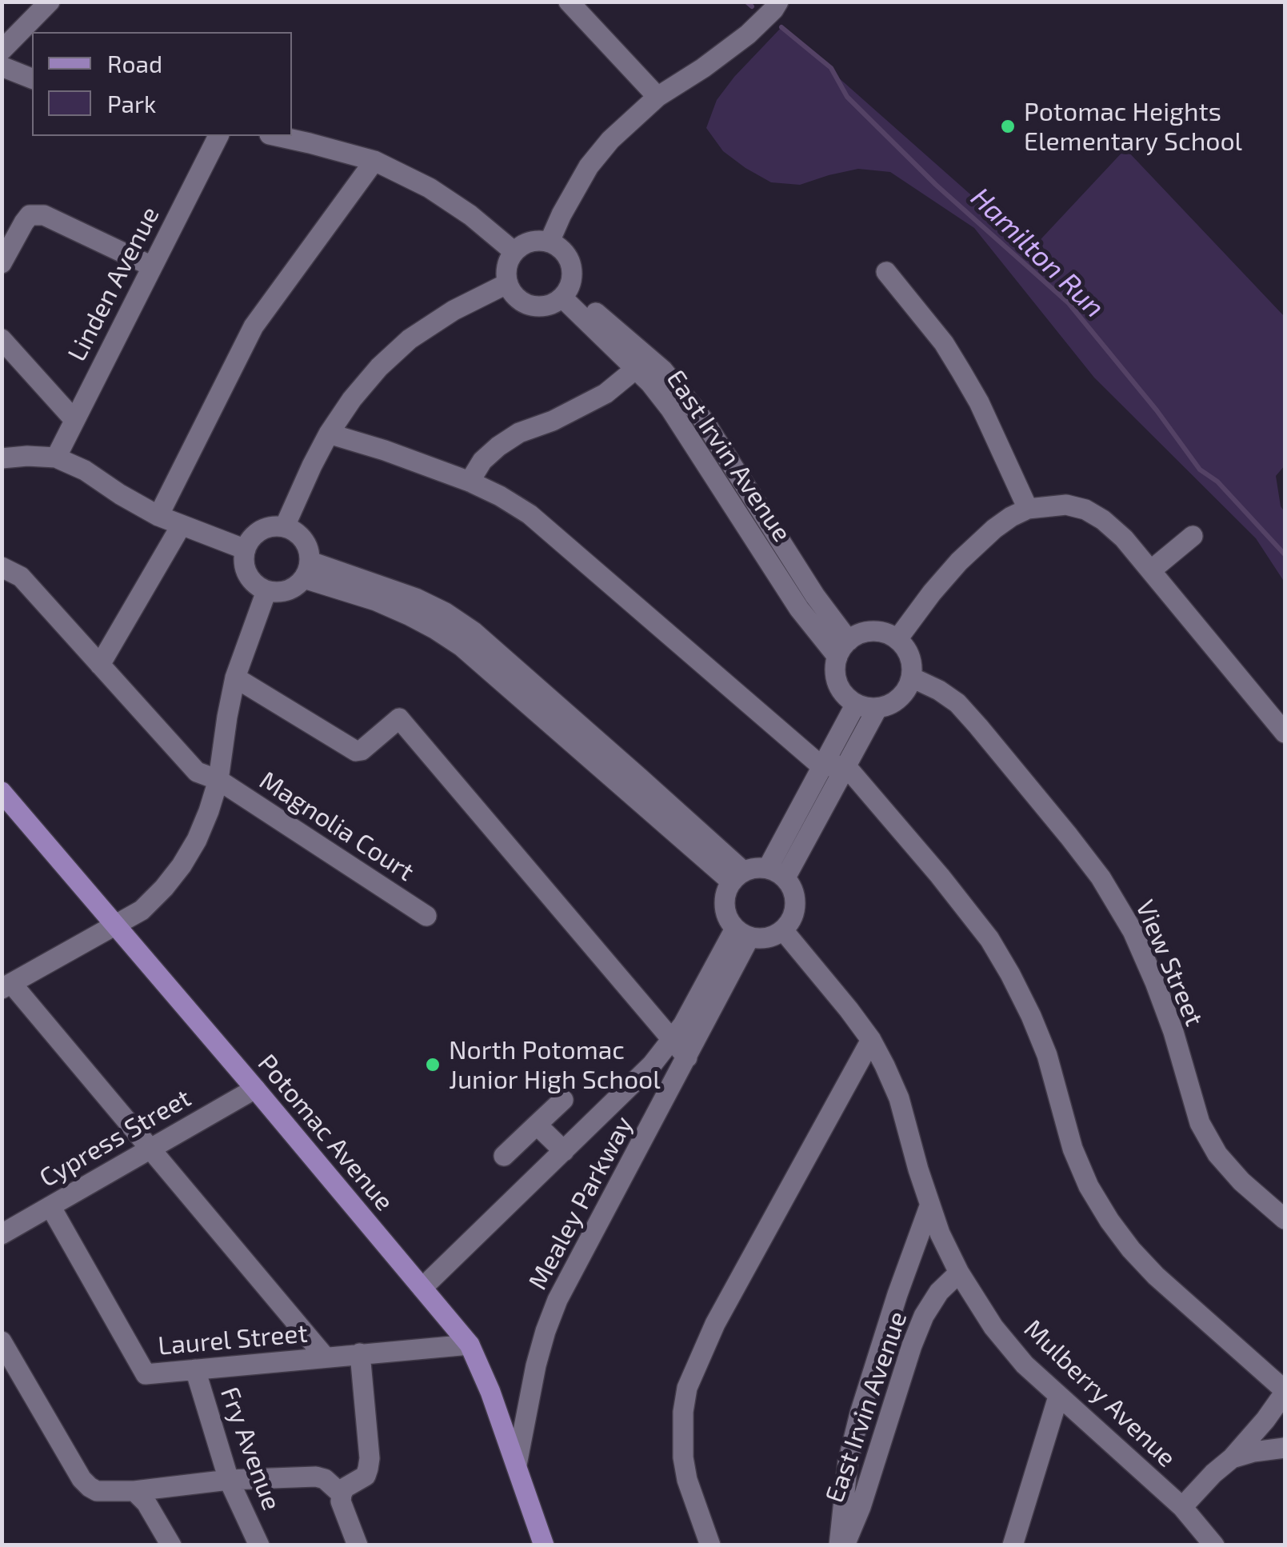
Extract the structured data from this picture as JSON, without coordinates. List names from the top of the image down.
{
  "streets": {
    "main road": ["Potomac Avenue"],
    "street": [
      "Linden Avenue",
      "East Irvin Avenue",
      "Magnolia Court",
      "View Street",
      "Cypress Street",
      "Mealey Parkway",
      "Laurel Street",
      "Mulberry Avenue",
      "Fry Avenue"
    ]
  },
  "crossings": [
    ["East Irvin Avenue", "View Street"],
    ["East Irvin Avenue", "Mulberry Avenue"],
    ["Potomac Avenue", "Cypress Street"],
    ["Potomac Avenue", "Mealey Parkway"],
    ["Potomac Avenue", "Laurel Street"],
    ["Cypress Street", "Laurel Street"],
    ["Laurel Street", "Fry Avenue"]
  ],
  "water": ["Hamilton Run"],
  "places": ["Potomac Heights Elementary School", "North Potomac Junior High School"],
  "legend": ["Road", "Park"]
}
